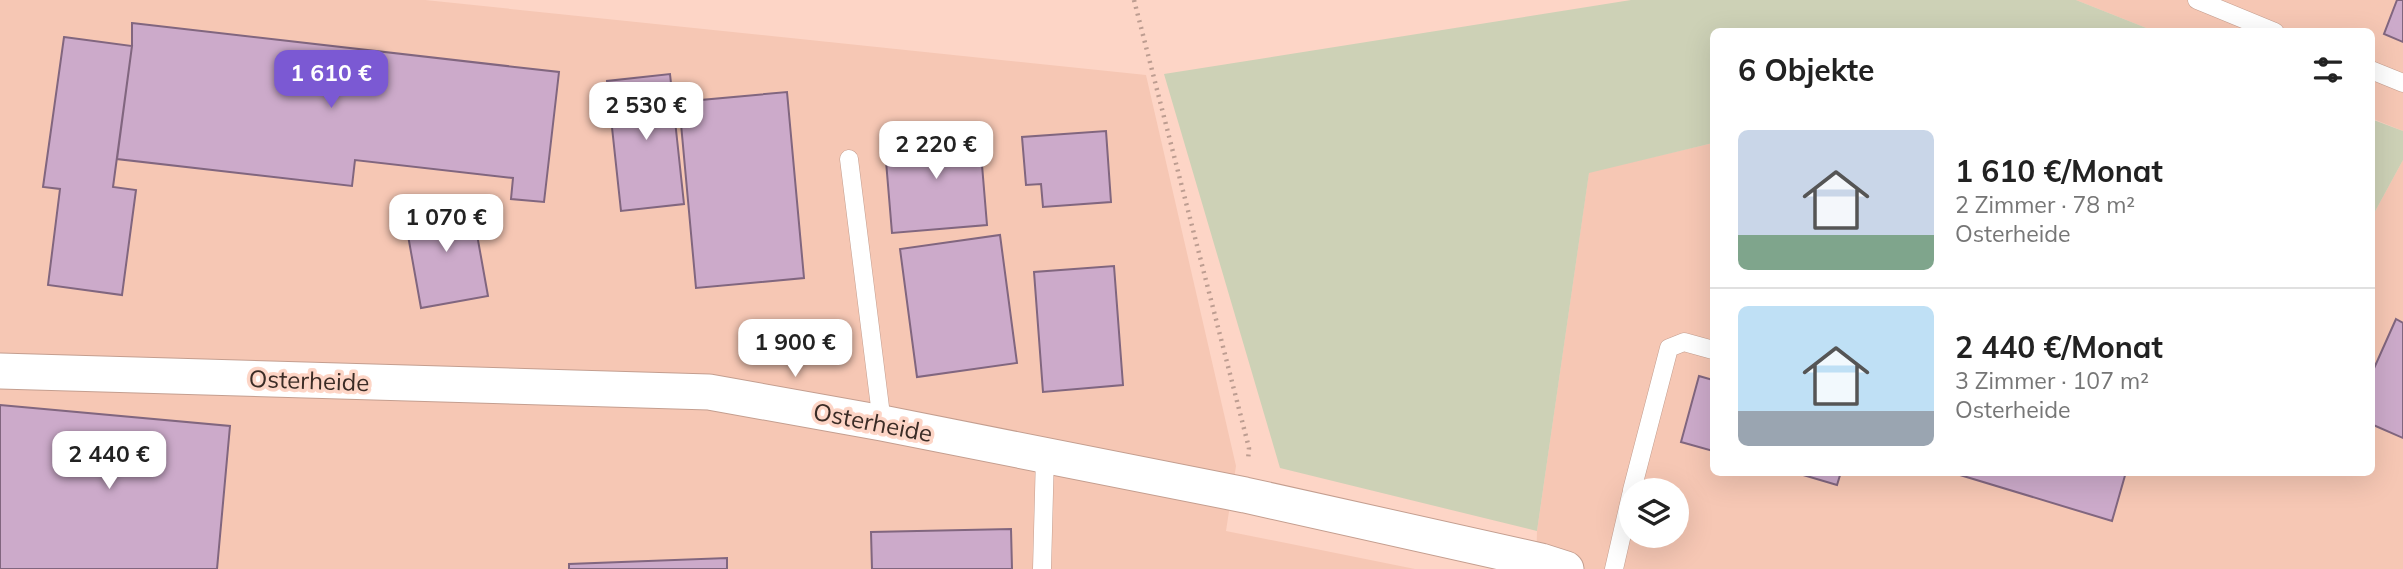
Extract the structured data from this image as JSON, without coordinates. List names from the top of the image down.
{
  "streets": {
    "street": ["Osterheide"]
  },
  "page": {
    "heading": "6 Objekte",
    "price": [
      "1 610 €",
      "2 530 €",
      "2 220 €",
      "1 070 €",
      "1 900 €",
      "2 440 €"
    ],
    "list": [
      {
        "name": "1 610 €/Monat",
        "note": "2 Zimmer · 78 m² · Osterheide"
      },
      {
        "name": "2 440 €/Monat",
        "note": "3 Zimmer · 107 m² · Osterheide"
      }
    ]
  }
}
